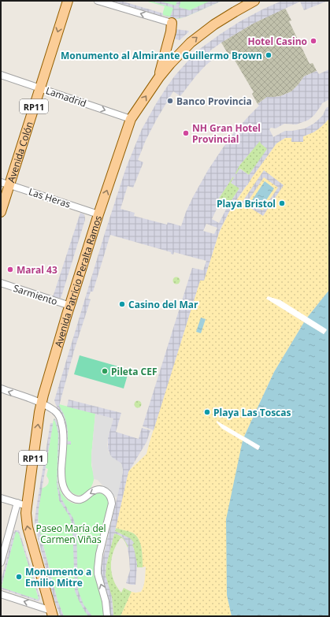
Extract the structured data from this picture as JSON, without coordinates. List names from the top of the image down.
{
  "streets": {
    "main road": ["RP11", "Avenida Colón", "Avenida Patricio Peralta Ramos"],
    "street": ["Lamadrid", "Las Heras", "Sarmiento"]
  },
  "crossings": [
    ["Lamadrid", "Avenida Colón"],
    ["Lamadrid", "Avenida Patricio Peralta Ramos"],
    ["RP11", "Avenida Patricio Peralta Ramos"],
    ["Avenida Colón", "Las Heras"],
    ["Las Heras", "Avenida Patricio Peralta Ramos"],
    ["Avenida Patricio Peralta Ramos", "Sarmiento"]
  ],
  "one_way": ["Lamadrid", "Avenida Colón", "Avenida Patricio Peralta Ramos"],
  "parks": ["Paseo María del Carmen Viñas"],
  "places": [
    "Hotel Casino",
    "Monumento al Almirante Guillermo Brown",
    "Banco Provincia",
    "NH Gran Hotel Provincial",
    "Playa Bristol",
    "Maral 43",
    "Casino del Mar",
    "Pileta CEF",
    "Playa Las Toscas",
    "Monumento a Emilio Mitre"
  ]
}
